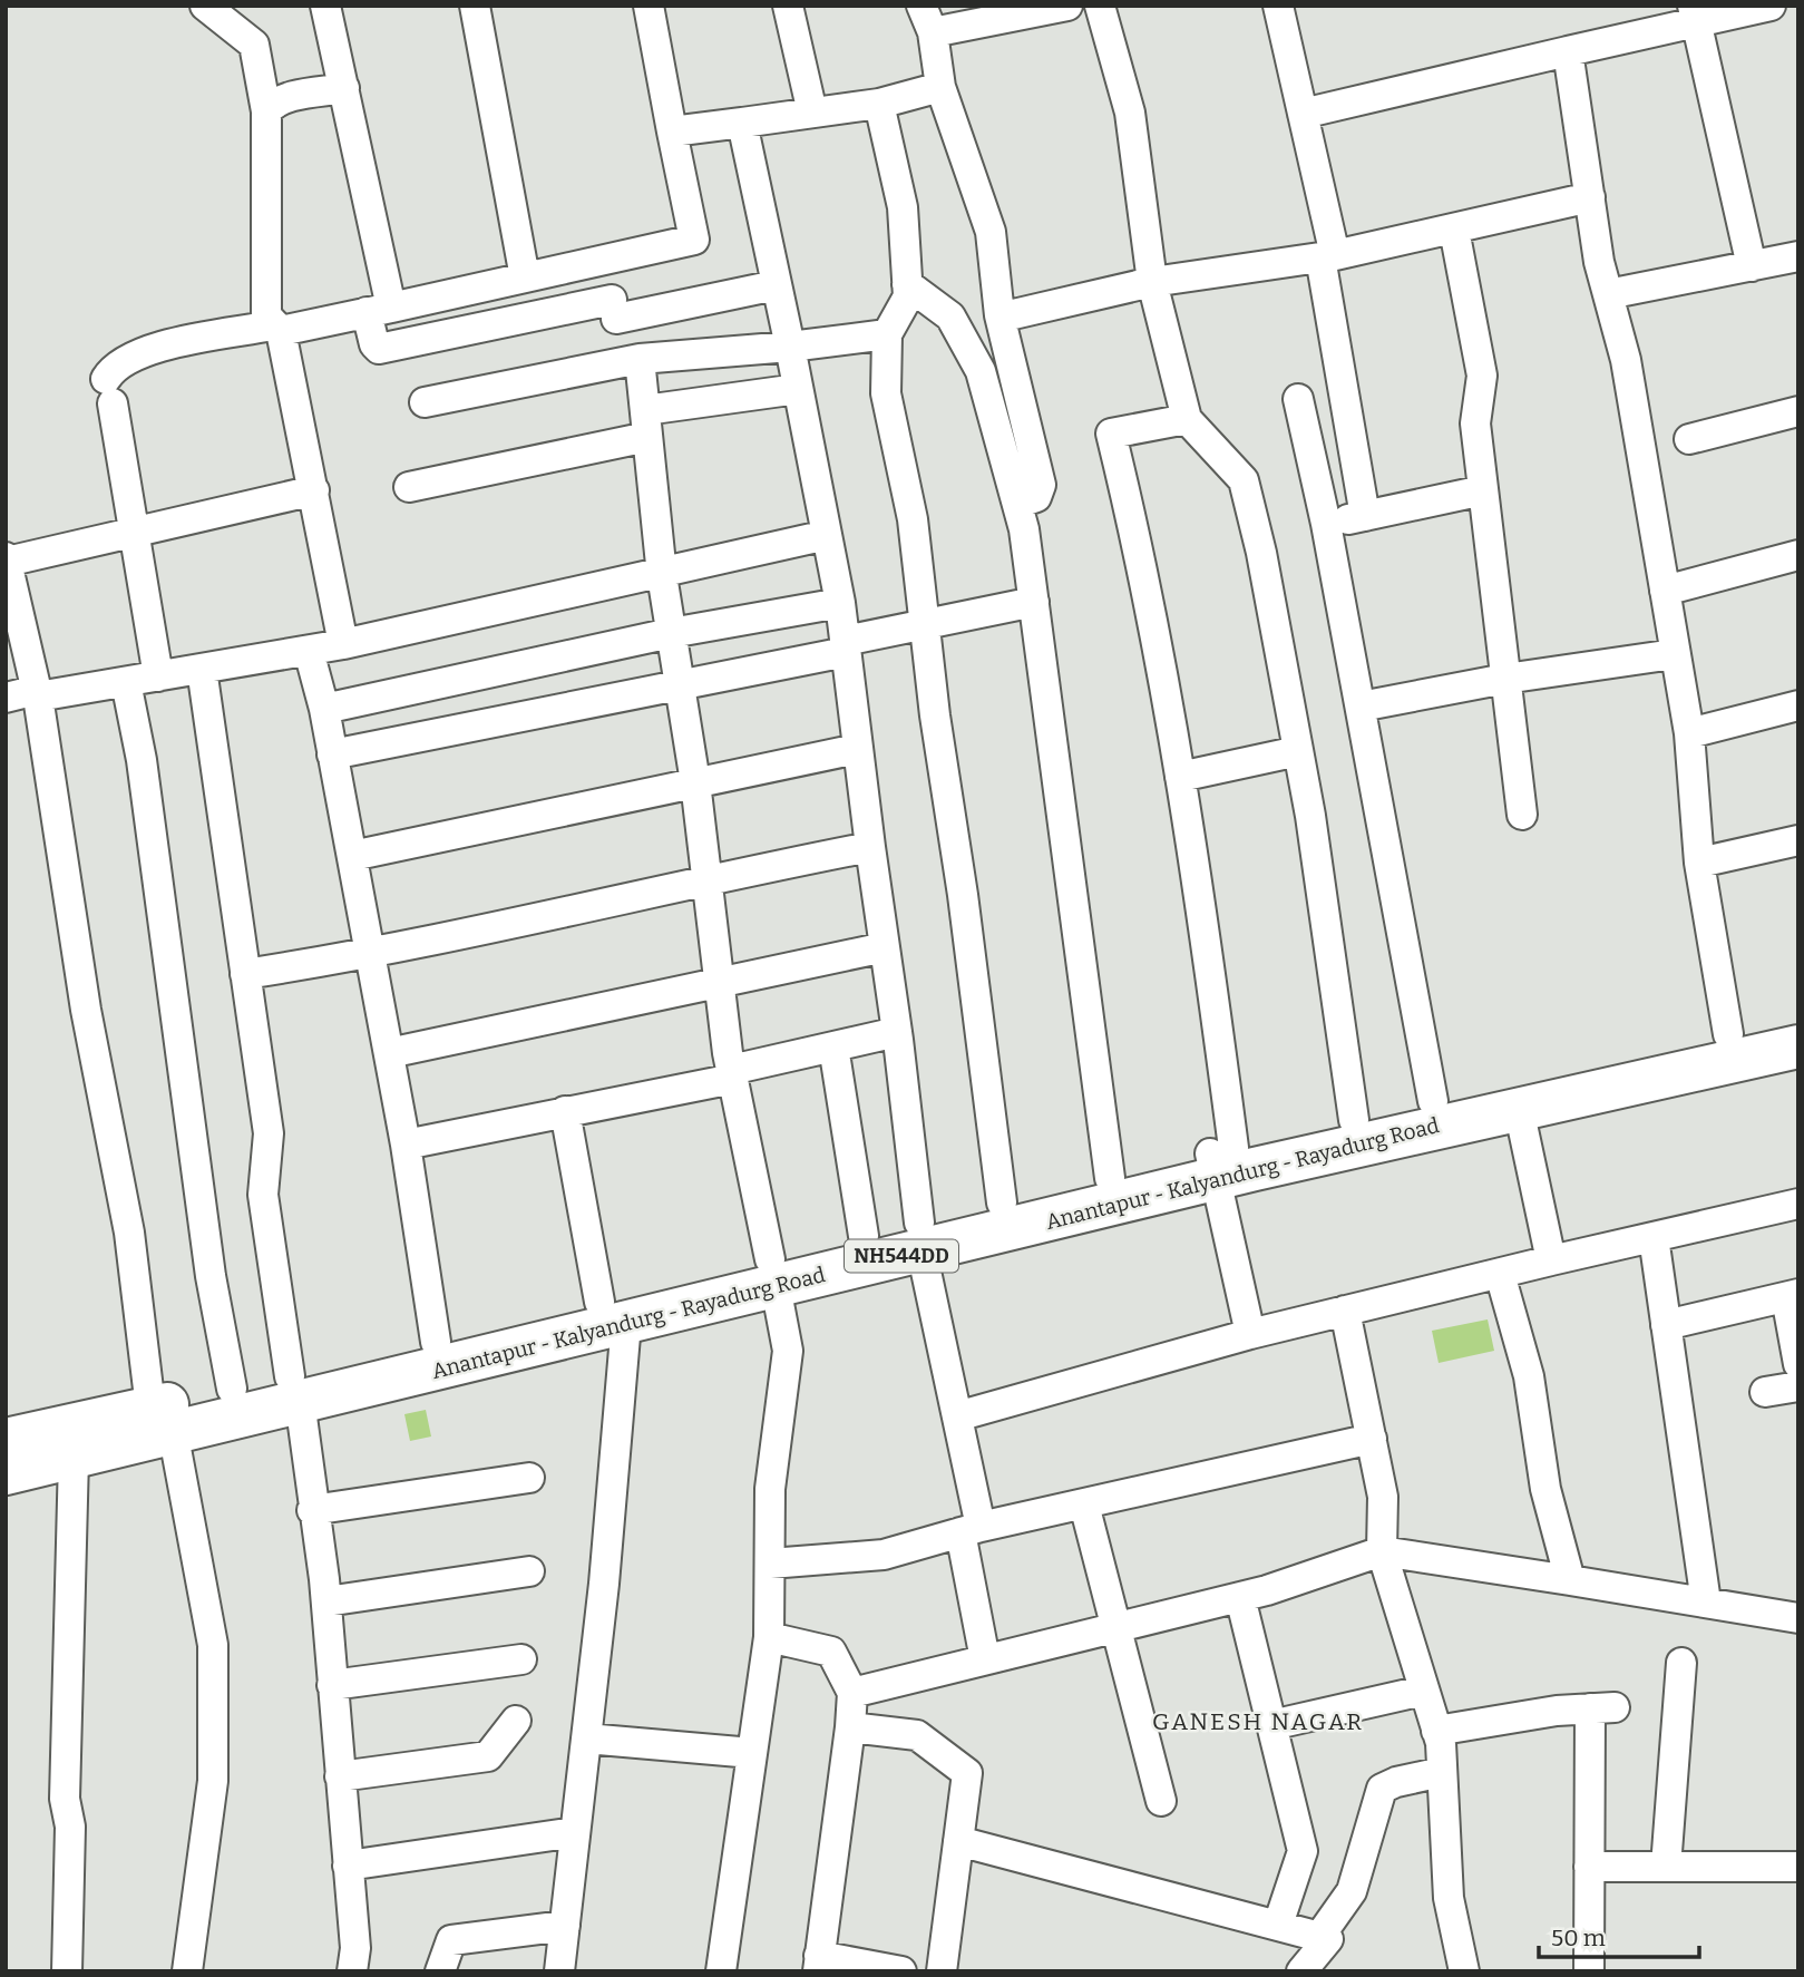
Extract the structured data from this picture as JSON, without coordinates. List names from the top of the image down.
{
  "streets": {
    "highway": ["Anantapur - Kalyandurg - Rayadurg Road", "NH544DD"]
  },
  "districts": ["GANESH NAGAR"],
  "scale_bar": "50 m"
}
